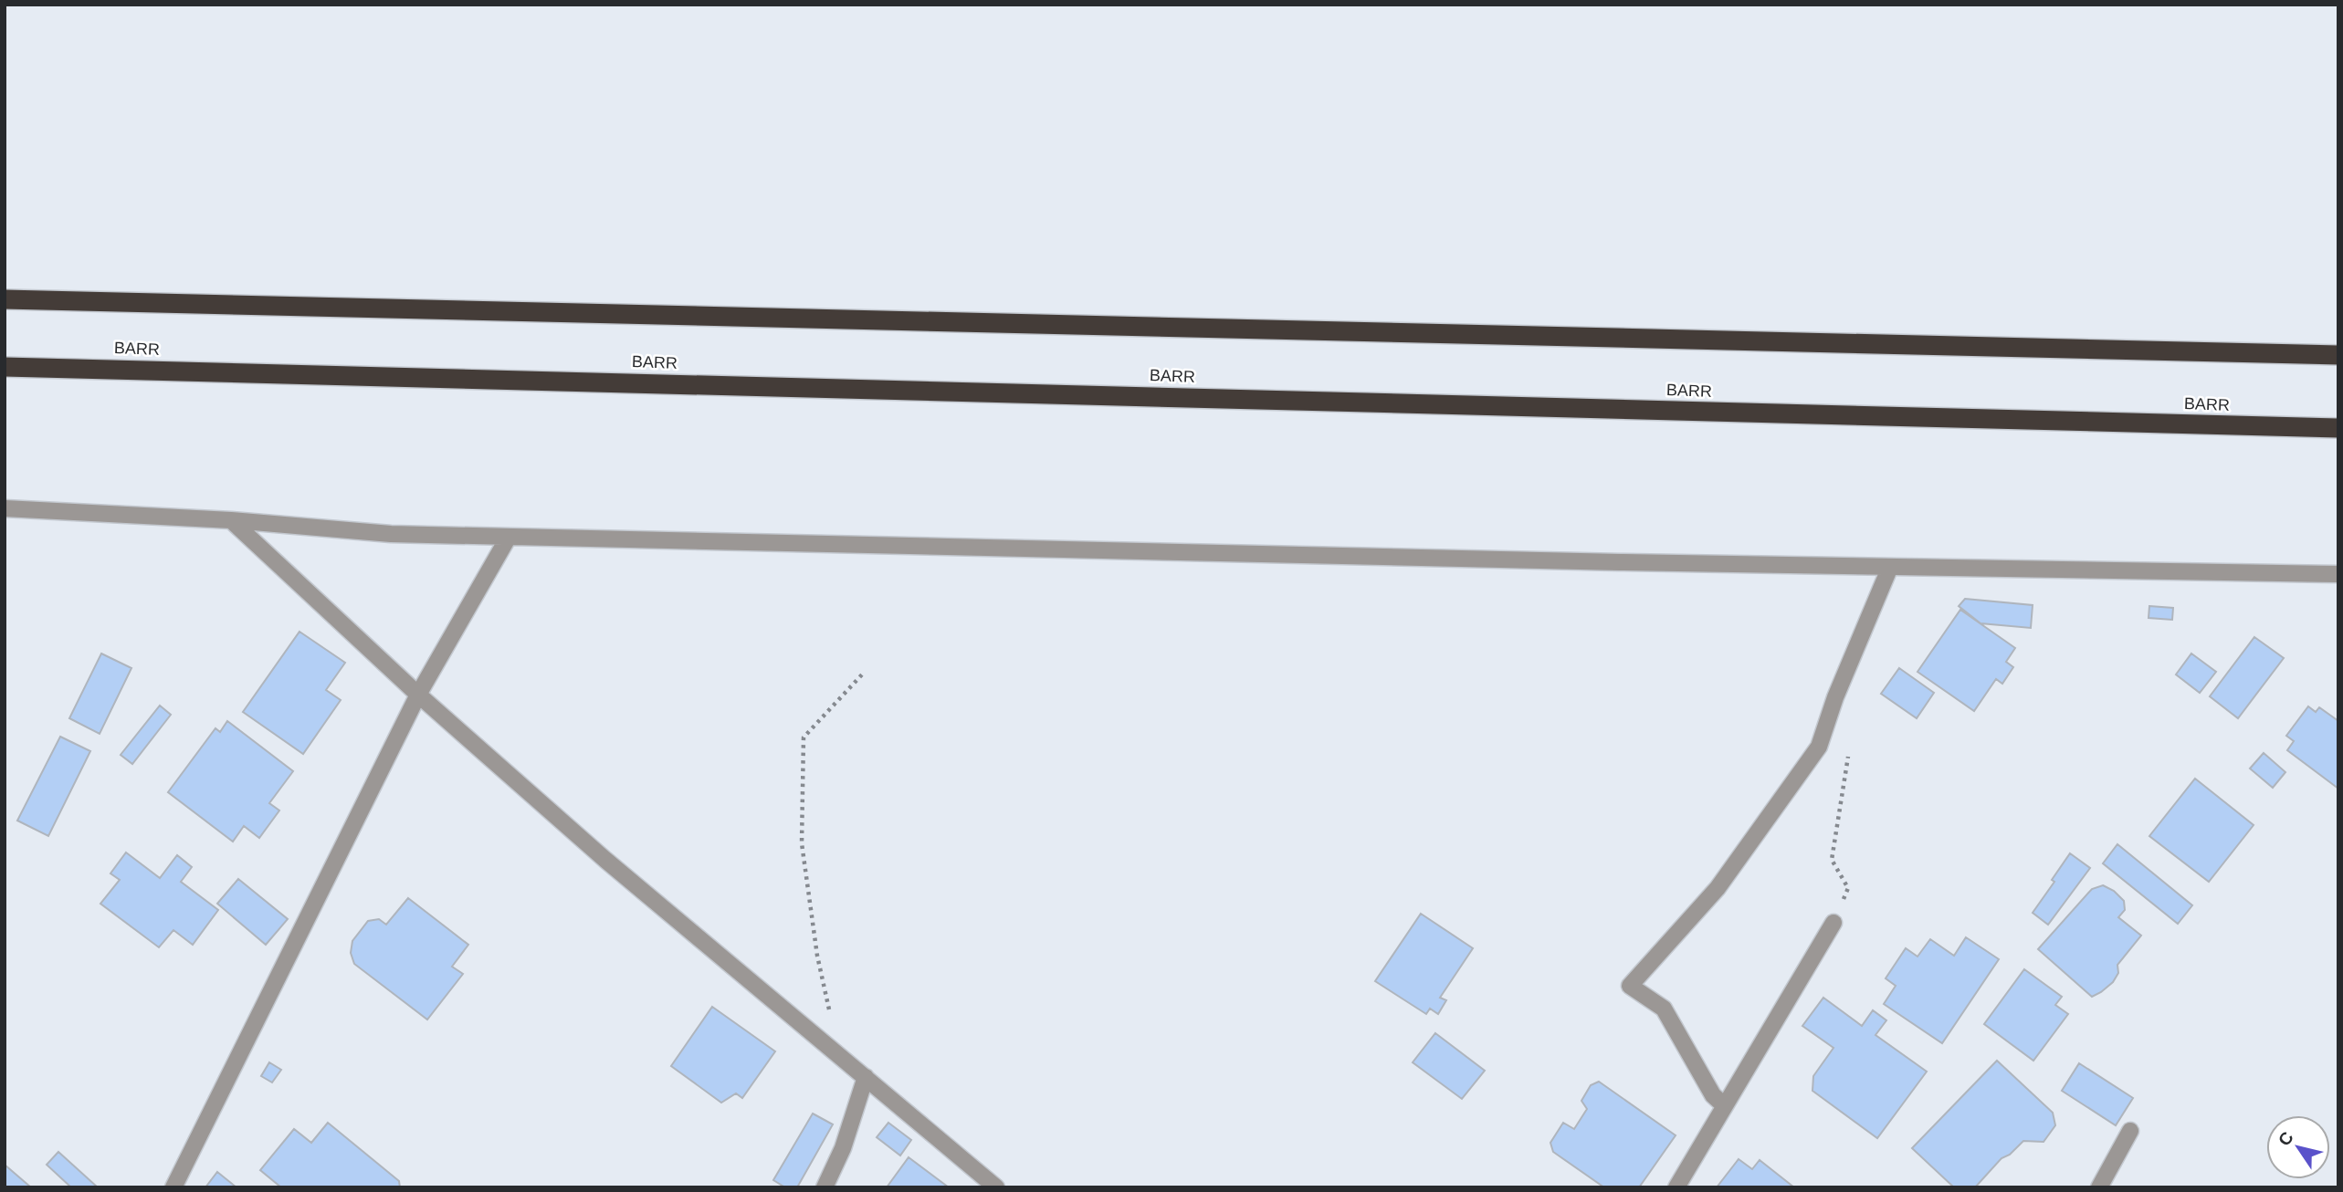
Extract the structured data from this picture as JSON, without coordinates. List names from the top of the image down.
{
  "streets": {
    "highway": ["BARR"]
  },
  "north": "top left"
}
